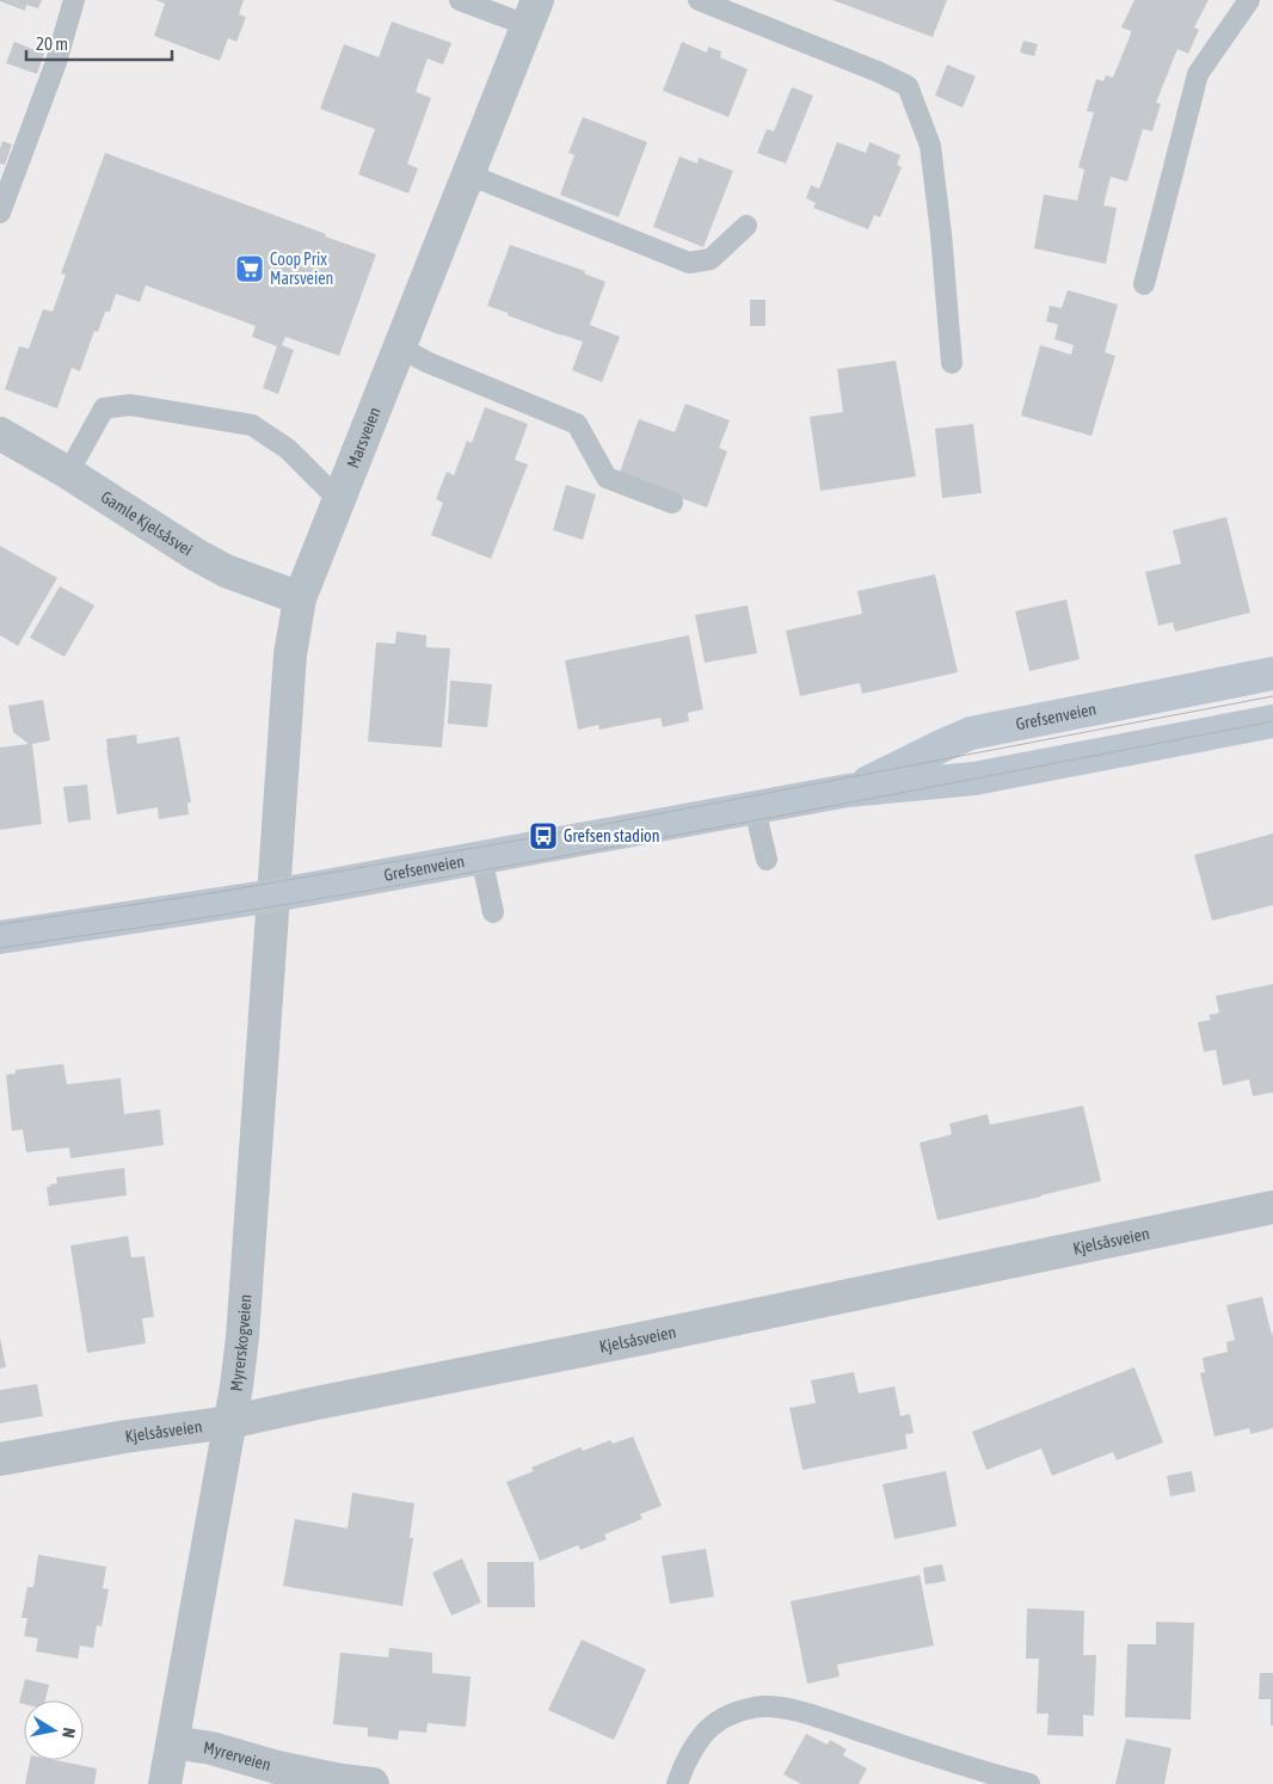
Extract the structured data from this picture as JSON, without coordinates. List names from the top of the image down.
{
  "streets": {
    "main road": ["Grefsenveien"],
    "street": [
      "Marsveien",
      "Gamle Kjelsåsvei",
      "Kjelsåsveien",
      "Myrerskogveien",
      "Myrerveien"
    ]
  },
  "crossings": [
    ["Marsveien", "Gamle Kjelsåsvei"],
    ["Marsveien", "Grefsenveien"],
    ["Marsveien", "Myrerskogveien"],
    ["Grefsenveien", "Myrerskogveien"],
    ["Kjelsåsveien", "Myrerskogveien"],
    ["Myrerskogveien", "Myrerveien"]
  ],
  "places": {
    "supermarket": ["Coop Prix Marsveien"],
    "bus stop": ["Grefsen stadion"]
  },
  "scale_bar": "20 m",
  "north": "right"
}
